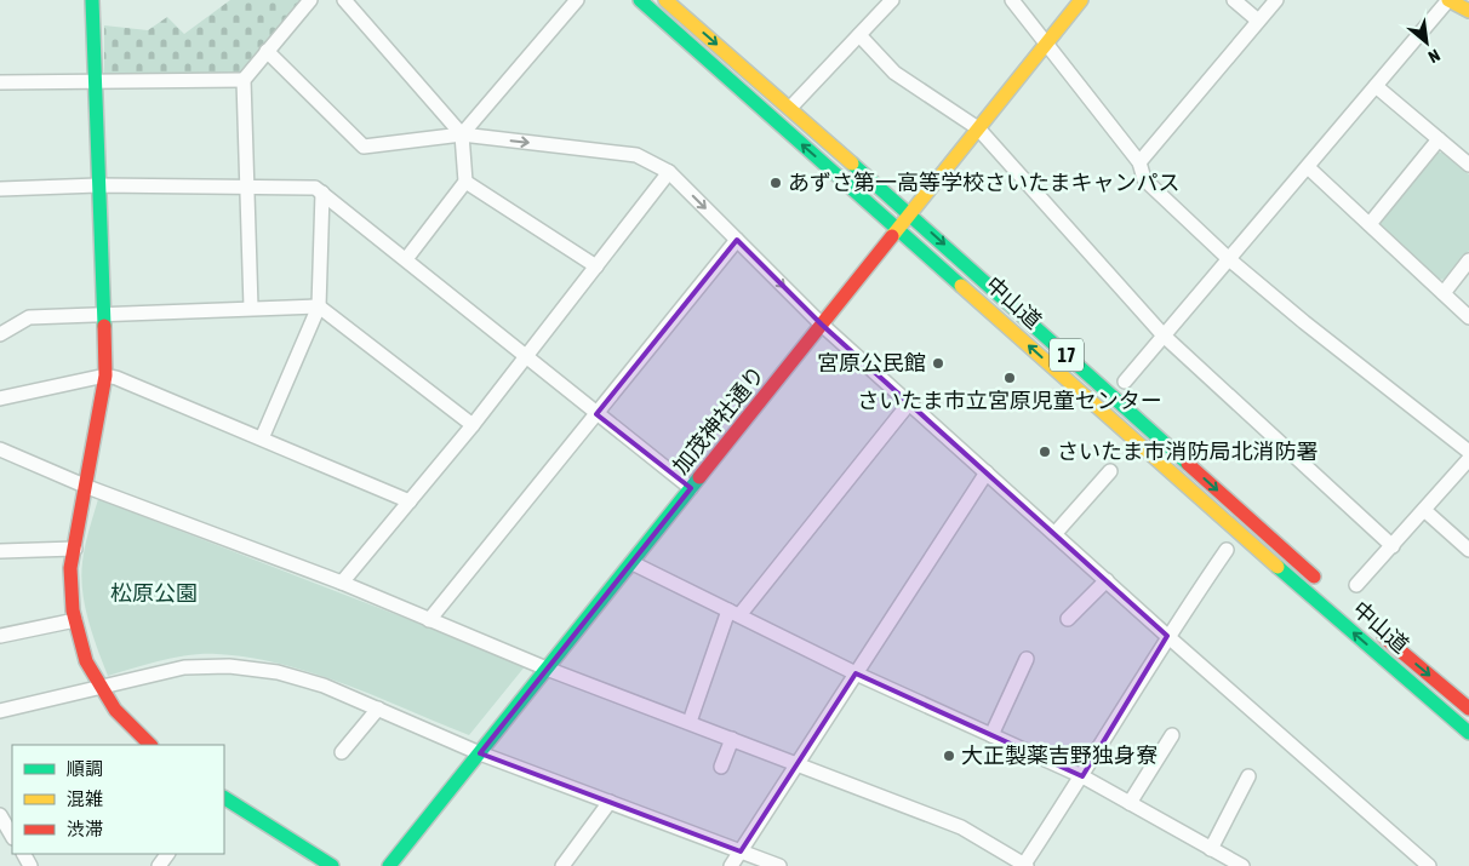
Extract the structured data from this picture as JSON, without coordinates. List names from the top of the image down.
{
  "streets": {
    "main road": ["中山道", "17", "加茂神社通り"]
  },
  "crossings": [
    ["中山道", "加茂神社通り"]
  ],
  "parks": ["松原公園"],
  "places": [
    "あずさ第一高等学校さいたまキャンパス",
    "宮原公民館",
    "さいたま市立宮原児童センター",
    "さいたま市消防局北消防署",
    "大正製薬吉野独身寮"
  ],
  "legend": ["順調", "混雑", "渋滞"],
  "north": "bottom right"
}
